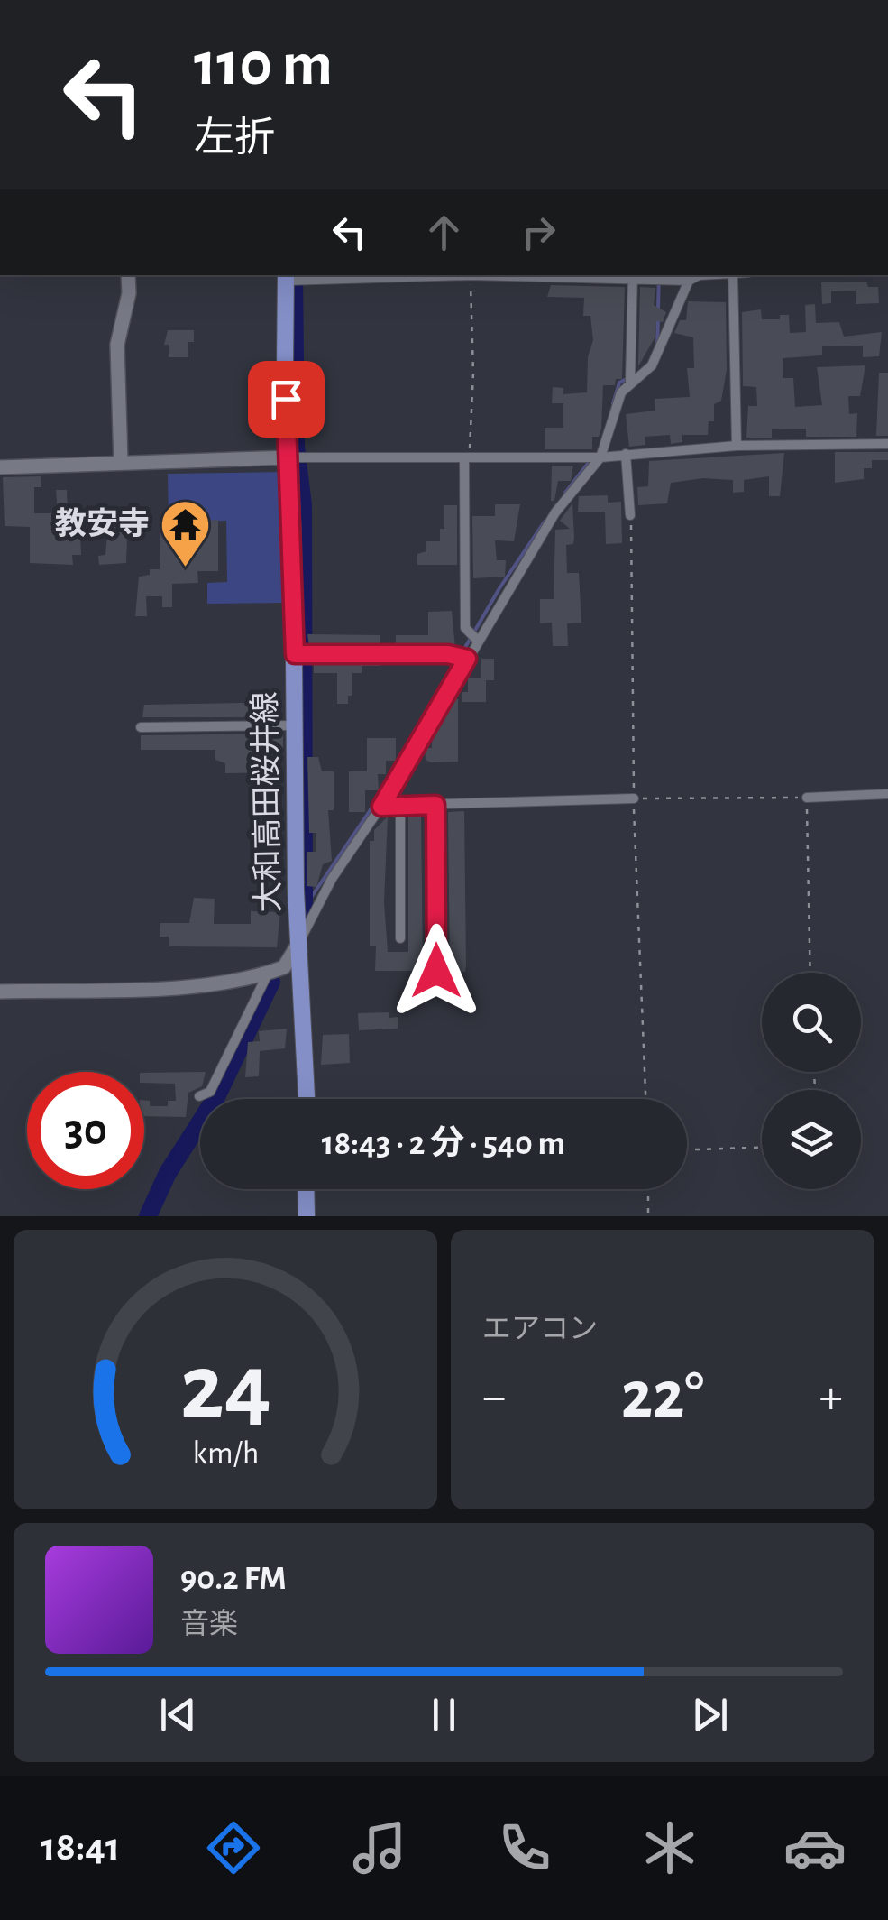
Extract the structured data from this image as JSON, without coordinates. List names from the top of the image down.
{
  "streets": {
    "main road": ["大和高田桜井線"]
  },
  "places": {
    "temple": ["教安寺"]
  },
  "page": {
    "turn": ["110 m", "左折"],
    "limit": "30",
    "trip": "18:43 · 2 分 · 540 m",
    "tile": "エアコン",
    "heat": ["−", "22°", "+"],
    "song": ["90.2 FM", "音楽"],
    "tabs": "18:41",
    "gauge": ["24", "km/h"]
  }
}
